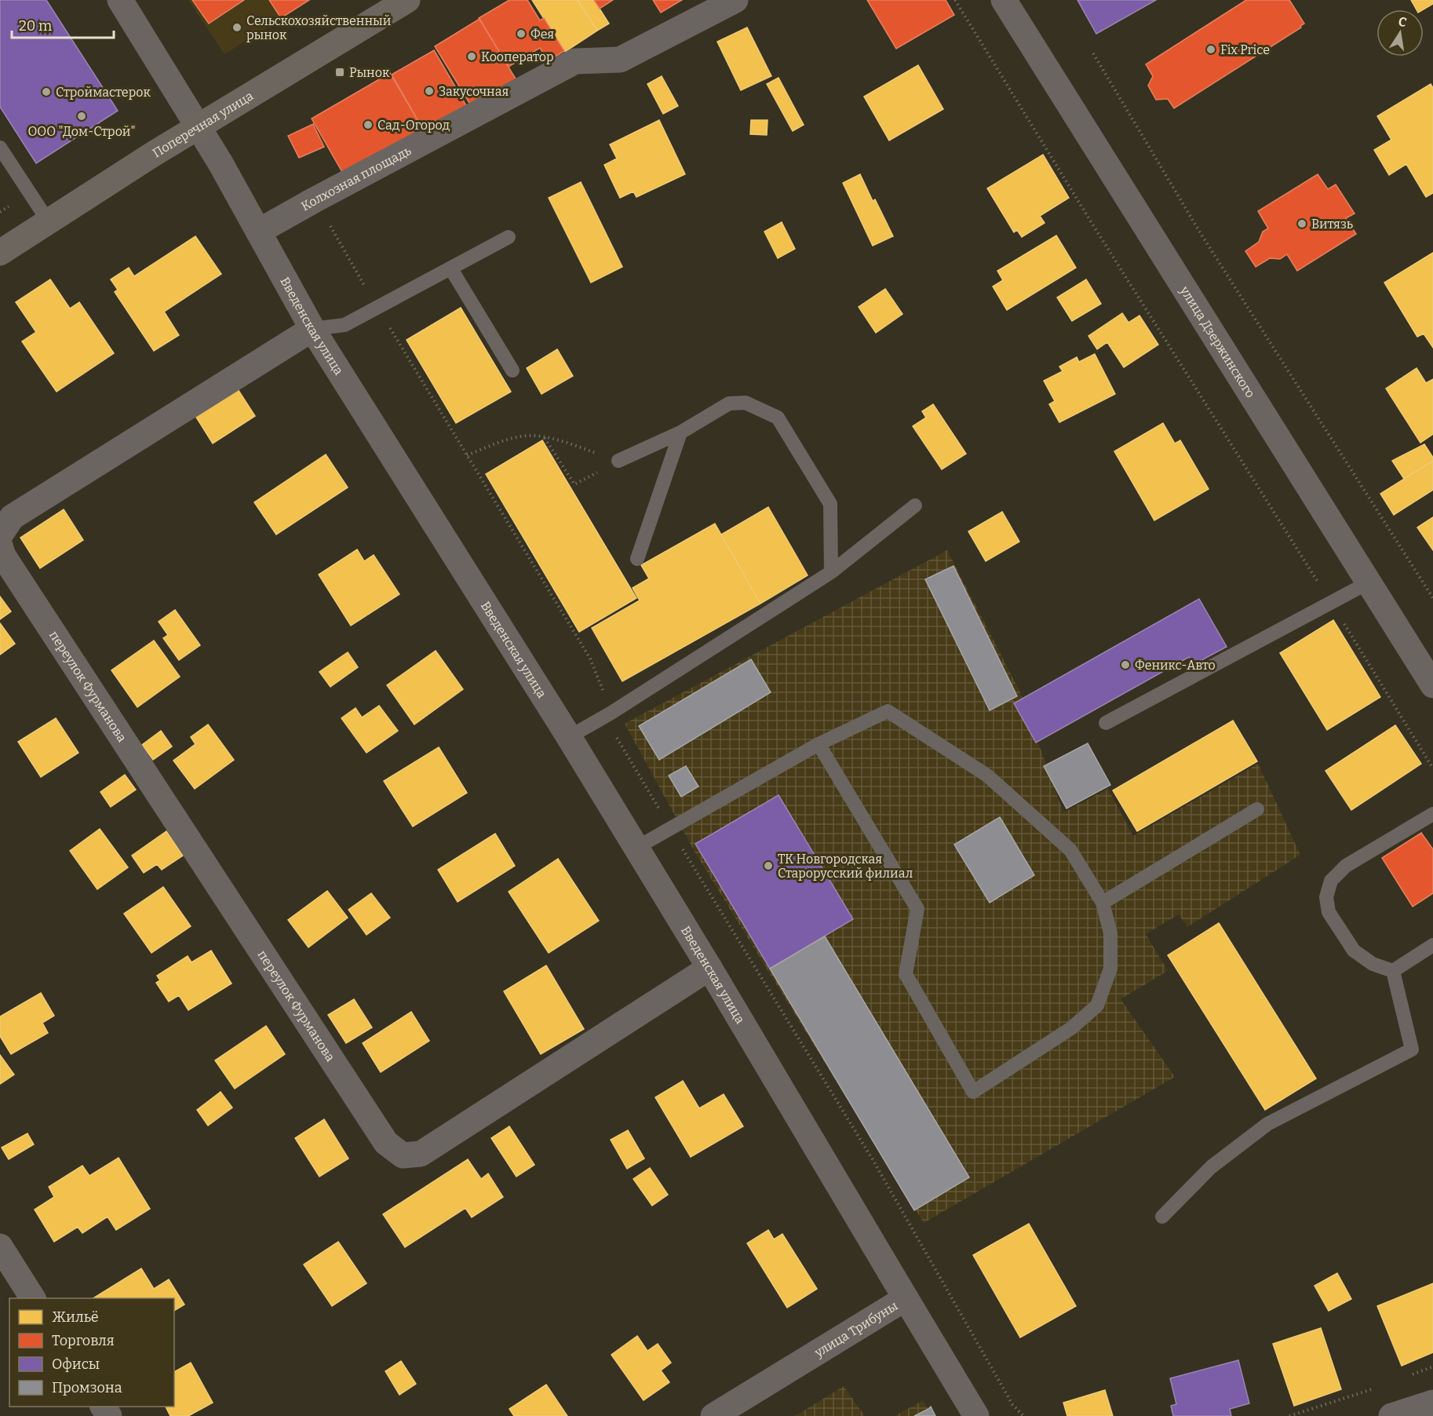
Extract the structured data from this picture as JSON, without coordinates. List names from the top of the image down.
{
  "streets": {
    "main road": ["Поперечная улица"],
    "street": [
      "Колхозная площадь",
      "Введенская улица",
      "улица Дзержинского",
      "переулок Фурманова",
      "улица Трибуны"
    ]
  },
  "crossings": [
    ["Поперечная улица", "Введенская улица"],
    ["Колхозная площадь", "Введенская улица"],
    ["Введенская улица", "переулок Фурманова"],
    ["Введенская улица", "улица Трибуны"]
  ],
  "places": {
    "other": [
      "Сельскохозяйственный рынок",
      "Фея",
      "Fix Price",
      "Кооператор",
      "Закусочная",
      "Строймастерок",
      "ООО \"Дом-Строй\"",
      "Сад-Огород",
      "Витязь",
      "Феникс-Авто",
      "ТК Новгородская Старорусский филиал"
    ],
    "transit": ["Рынок"]
  },
  "legend": [
    "Жильё",
    "Торговля",
    "Офисы",
    "Промзона"
  ],
  "scale_bar": "20 m",
  "north": "top"
}
